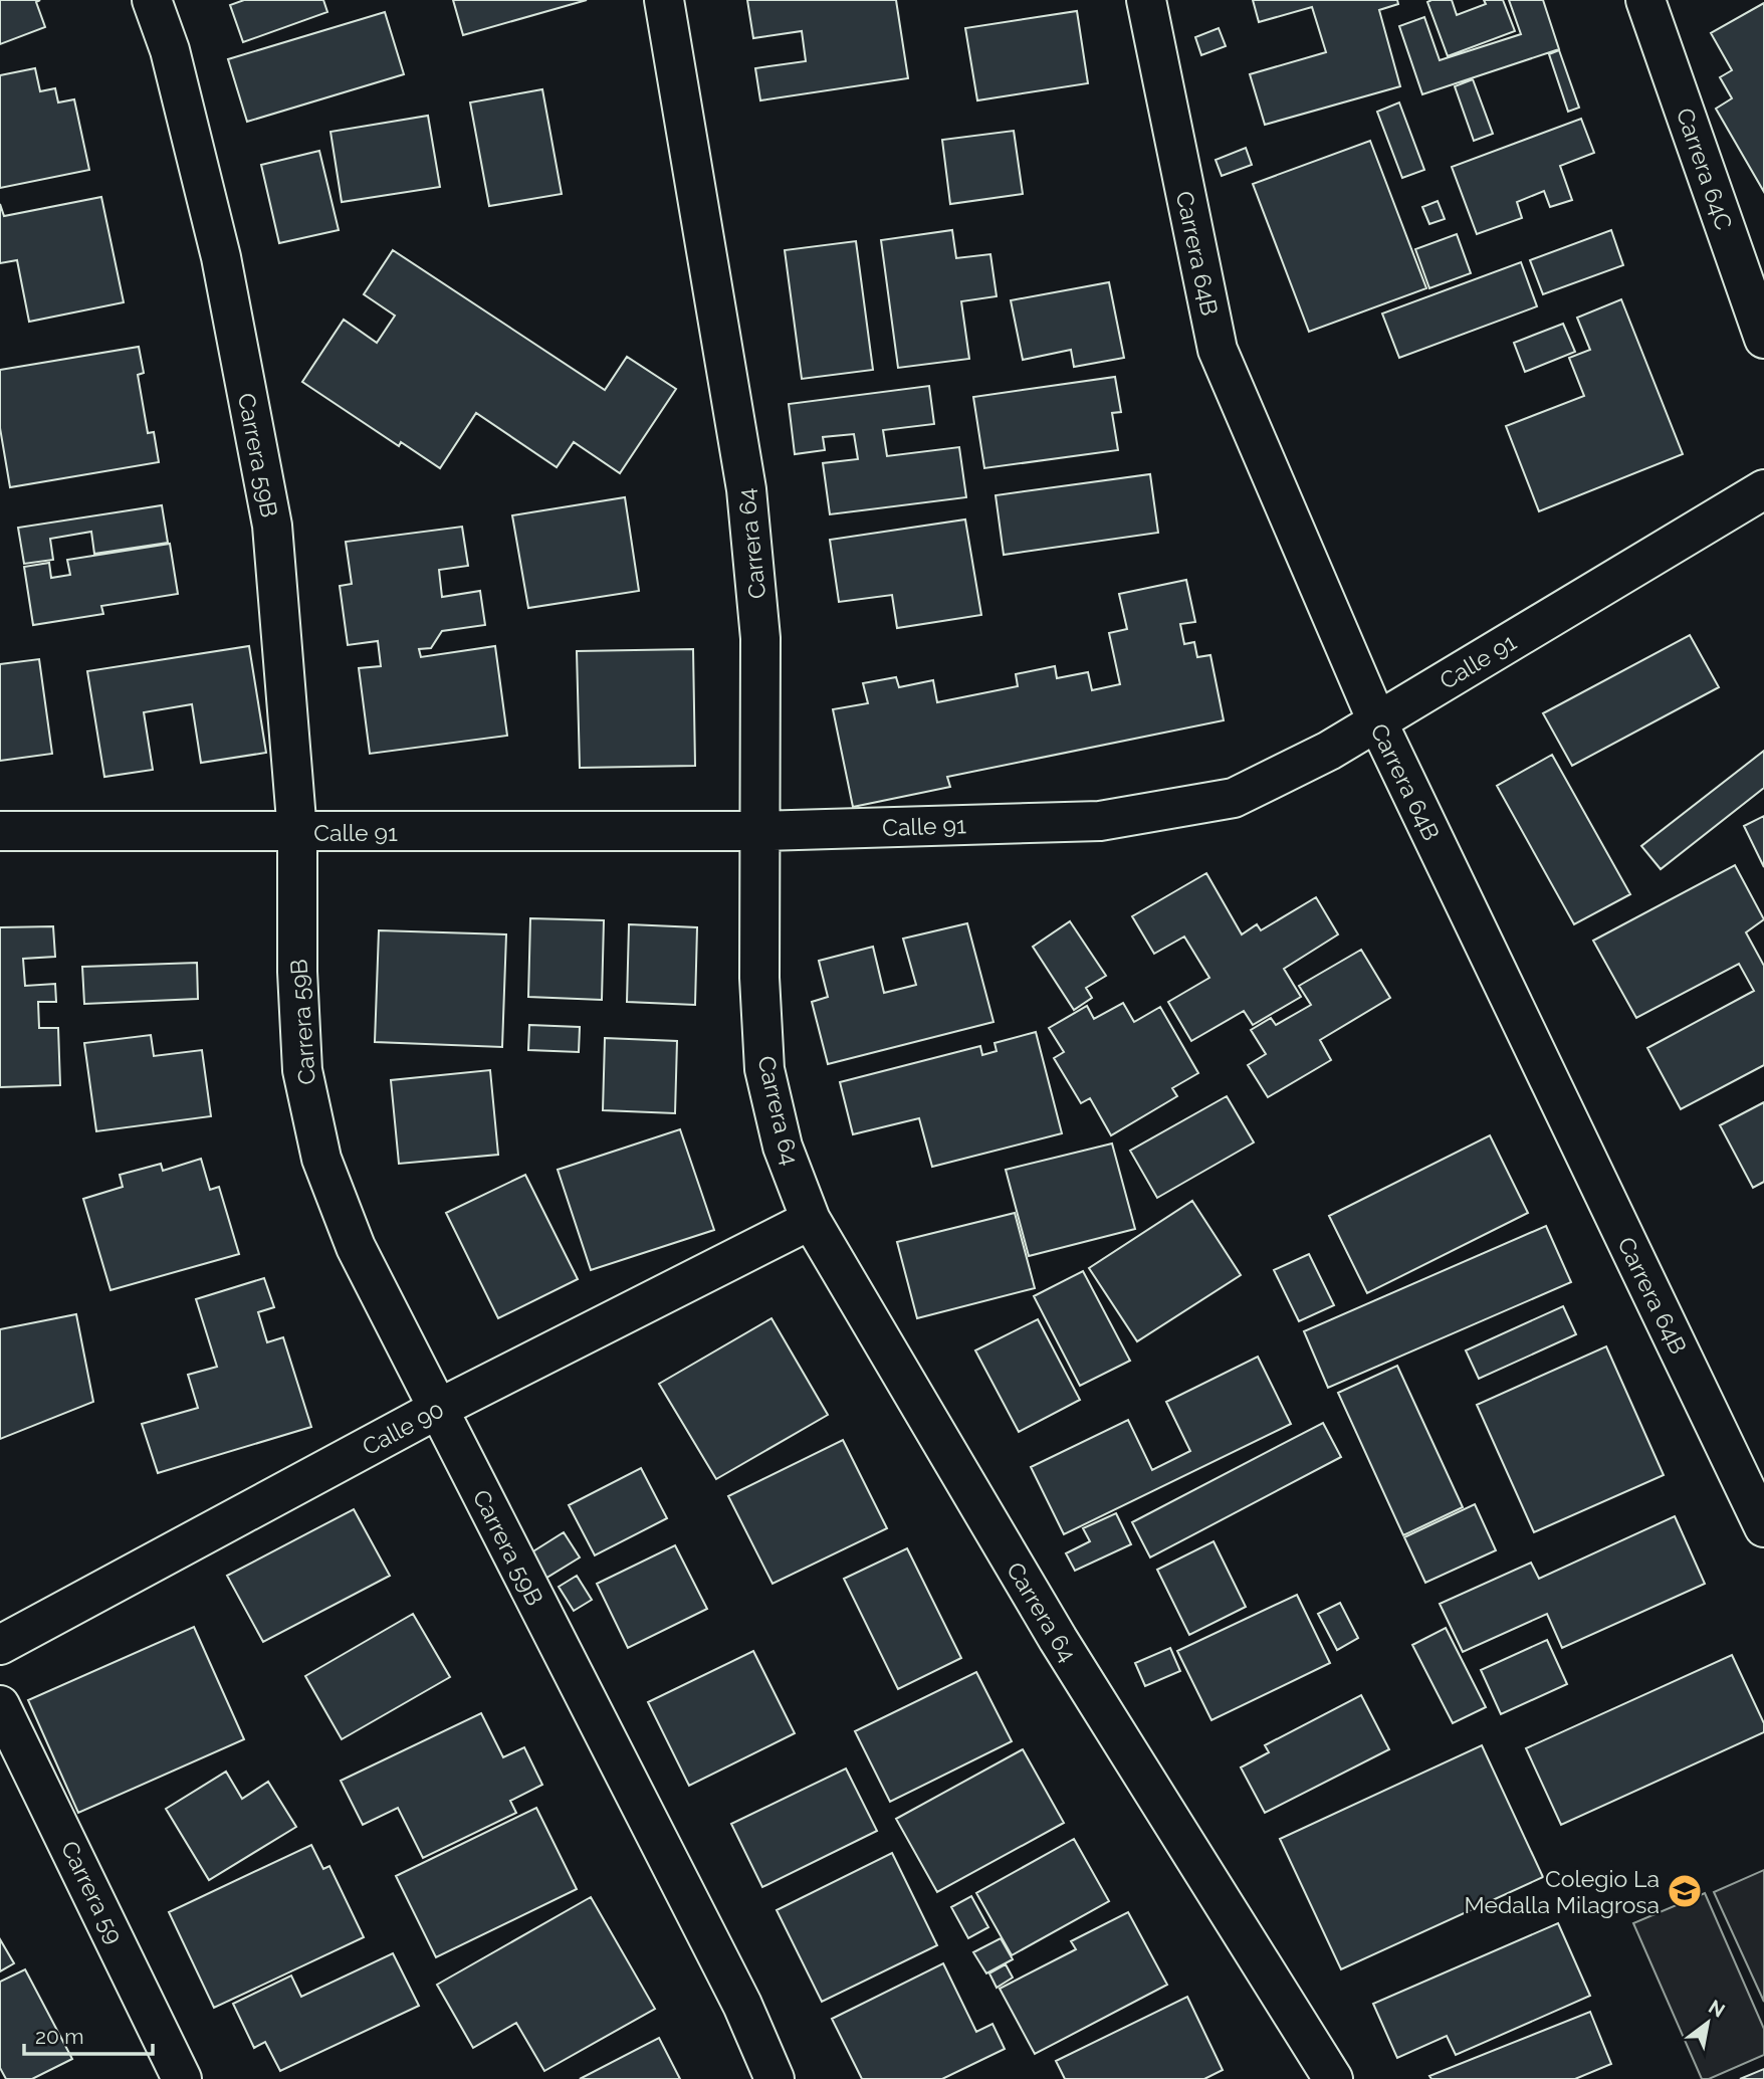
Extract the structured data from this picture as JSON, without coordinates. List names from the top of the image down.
{
  "streets": {
    "street": [
      "Carrera 64C",
      "Carrera 64B",
      "Carrera 59B",
      "Carrera 64",
      "Calle 91",
      "Calle 90",
      "Carrera 59"
    ]
  },
  "crossings": [
    ["Carrera 64B", "Calle 91"],
    ["Carrera 59B", "Calle 91"],
    ["Carrera 59B", "Calle 90"],
    ["Carrera 64", "Calle 91"],
    ["Carrera 64", "Calle 90"]
  ],
  "places": {
    "school or university": ["Colegio La Medalla Milagrosa"]
  },
  "scale_bar": "20 m",
  "north": "top right"
}
